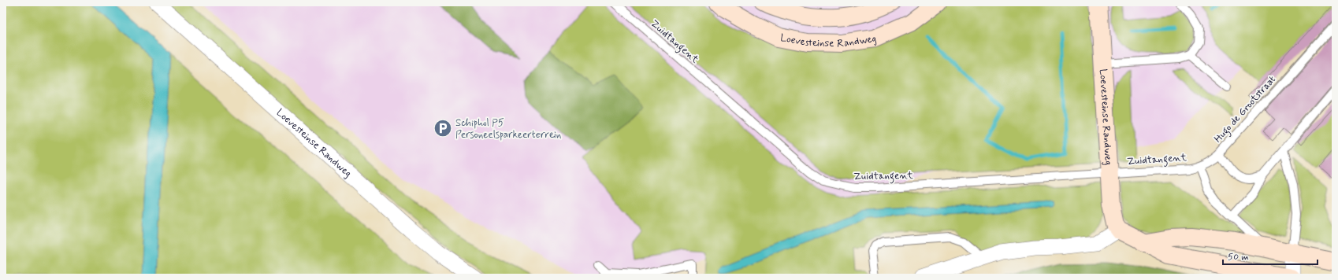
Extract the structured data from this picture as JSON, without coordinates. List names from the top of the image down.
{
  "streets": {
    "street": ["Loevesteinse Randweg"],
    "lane": ["Zuidtangent", "Hugo de Grootstraat"]
  },
  "crossings": [
    ["Loevesteinse Randweg", "Zuidtangent"],
    ["Zuidtangent", "Hugo de Grootstraat"]
  ],
  "places": {
    "parking": ["Schiphol P5 Personeelsparkeerterrein"]
  },
  "scale_bar": "50 m"
}
